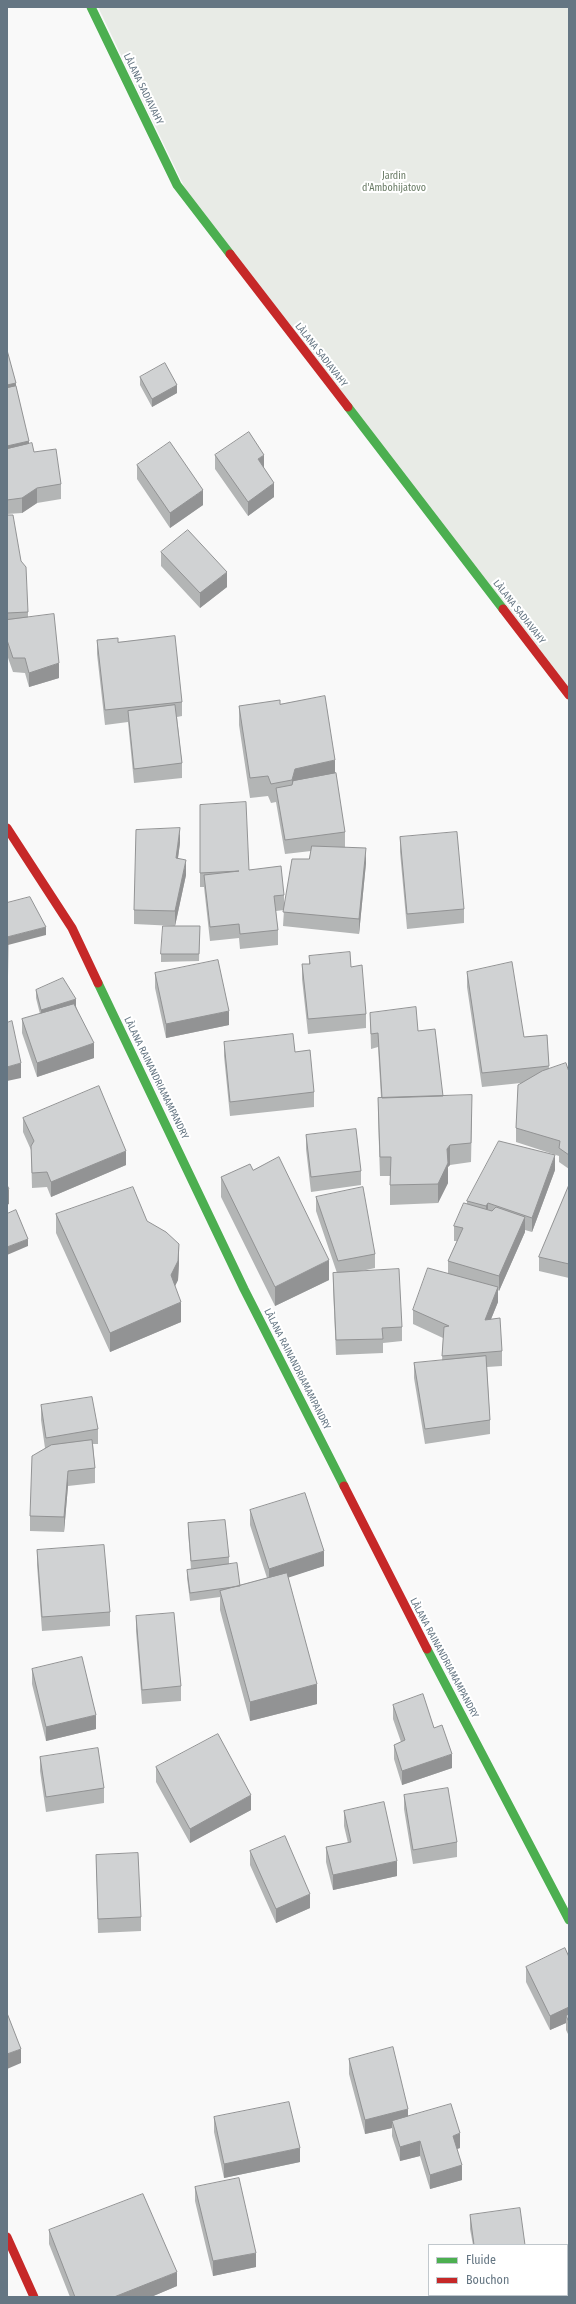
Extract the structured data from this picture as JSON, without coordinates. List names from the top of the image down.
{
  "streets": {
    "street": ["LÀLANA SADIAVAHY", "LÀLANA RAINANDRIAMAMPANDRY"]
  },
  "parks": ["Jardin d'Ambohijatovo"],
  "legend": ["Fluide", "Bouchon"]
}
